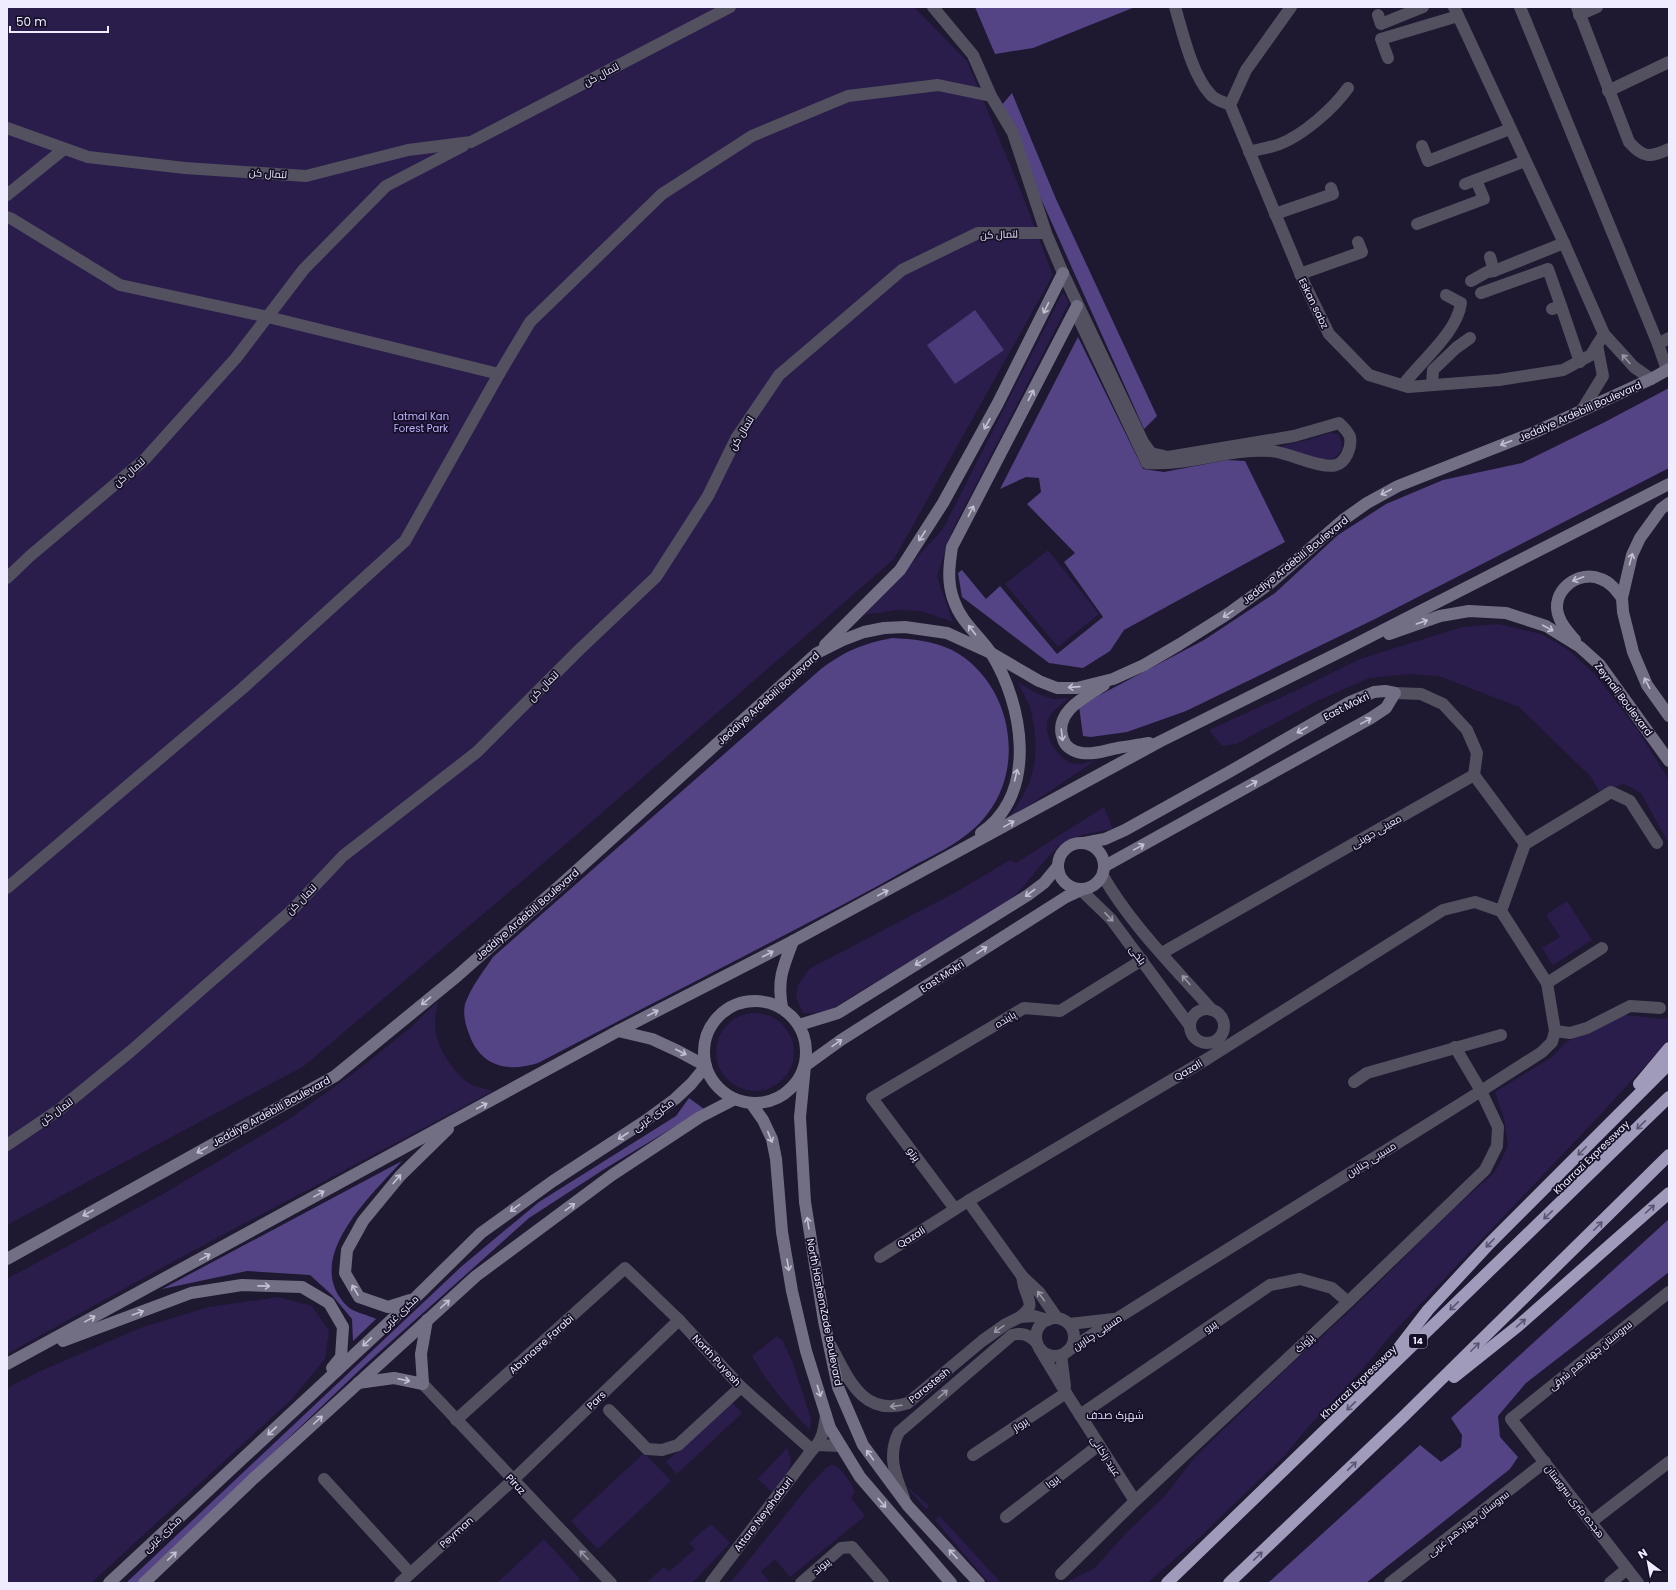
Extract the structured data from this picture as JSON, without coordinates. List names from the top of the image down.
{
  "streets": {
    "highway": ["Kharrazi Expressway", "14"],
    "main road": [
      "Jeddiye Ardebili Boulevard",
      "Zeynali Boulevard",
      "East Mokri",
      "مکری غربی",
      "North HashemZade Boulevard"
    ],
    "street": [
      "لتمال کن",
      "Eskan sabz",
      "معینی جوینی",
      "بلخی",
      "پاینده",
      "Qazali",
      "پرتو",
      "مسیبی چناربن",
      "پیرو",
      "پژواک",
      "Abunasre Farabi",
      "سروستان چهاردهم شرقی",
      "North Puyesh",
      "Parastesh",
      "Pars",
      "پرواز",
      "عبید زاکانی",
      "پروا",
      "Piruz",
      "هجده متری سروستان",
      "Attare Neyshaburi",
      "سروستان چهاردهم غربی",
      "Peyman",
      "پیوند"
    ]
  },
  "crossings": [
    ["East Mokri", "بلخی"],
    ["East Mokri", "مکری غربی"],
    ["East Mokri", "North HashemZade Boulevard"],
    ["معینی جوینی", "بلخی"],
    ["بلخی", "پاینده"],
    ["پاینده", "پرتو"],
    ["Qazali", "پرتو"],
    ["مکری غربی", "North HashemZade Boulevard"],
    ["مسیبی چناربن", "پژواک"],
    ["مسیبی چناربن", "Parastesh"],
    ["مسیبی چناربن", "عبید زاکانی"],
    ["North HashemZade Boulevard", "Parastesh"],
    ["پیرو", "پژواک"],
    ["پیرو", "عبید زاکانی"],
    ["پژواک", "عبید زاکانی"],
    ["Abunasre Farabi", "North Puyesh"],
    ["Abunasre Farabi", "Piruz"],
    ["سروستان چهاردهم شرقی", "هجده متری سروستان"],
    ["North Puyesh", "Pars"],
    ["North Puyesh", "Attare Neyshaburi"],
    ["Parastesh", "عبید زاکانی"],
    ["Pars", "Piruz"],
    ["Pars", "Peyman"],
    ["پرواز", "عبید زاکانی"],
    ["عبید زاکانی", "پروا"],
    ["Piruz", "Peyman"],
    ["هجده متری سروستان", "سروستان چهاردهم غربی"]
  ],
  "one_way": ["Zeynali Boulevard", "Piruz"],
  "districts": ["شهرک صدف"],
  "parks": ["Latmal Kan Forest Park"],
  "scale_bar": "50 m",
  "north": "top left"
}
